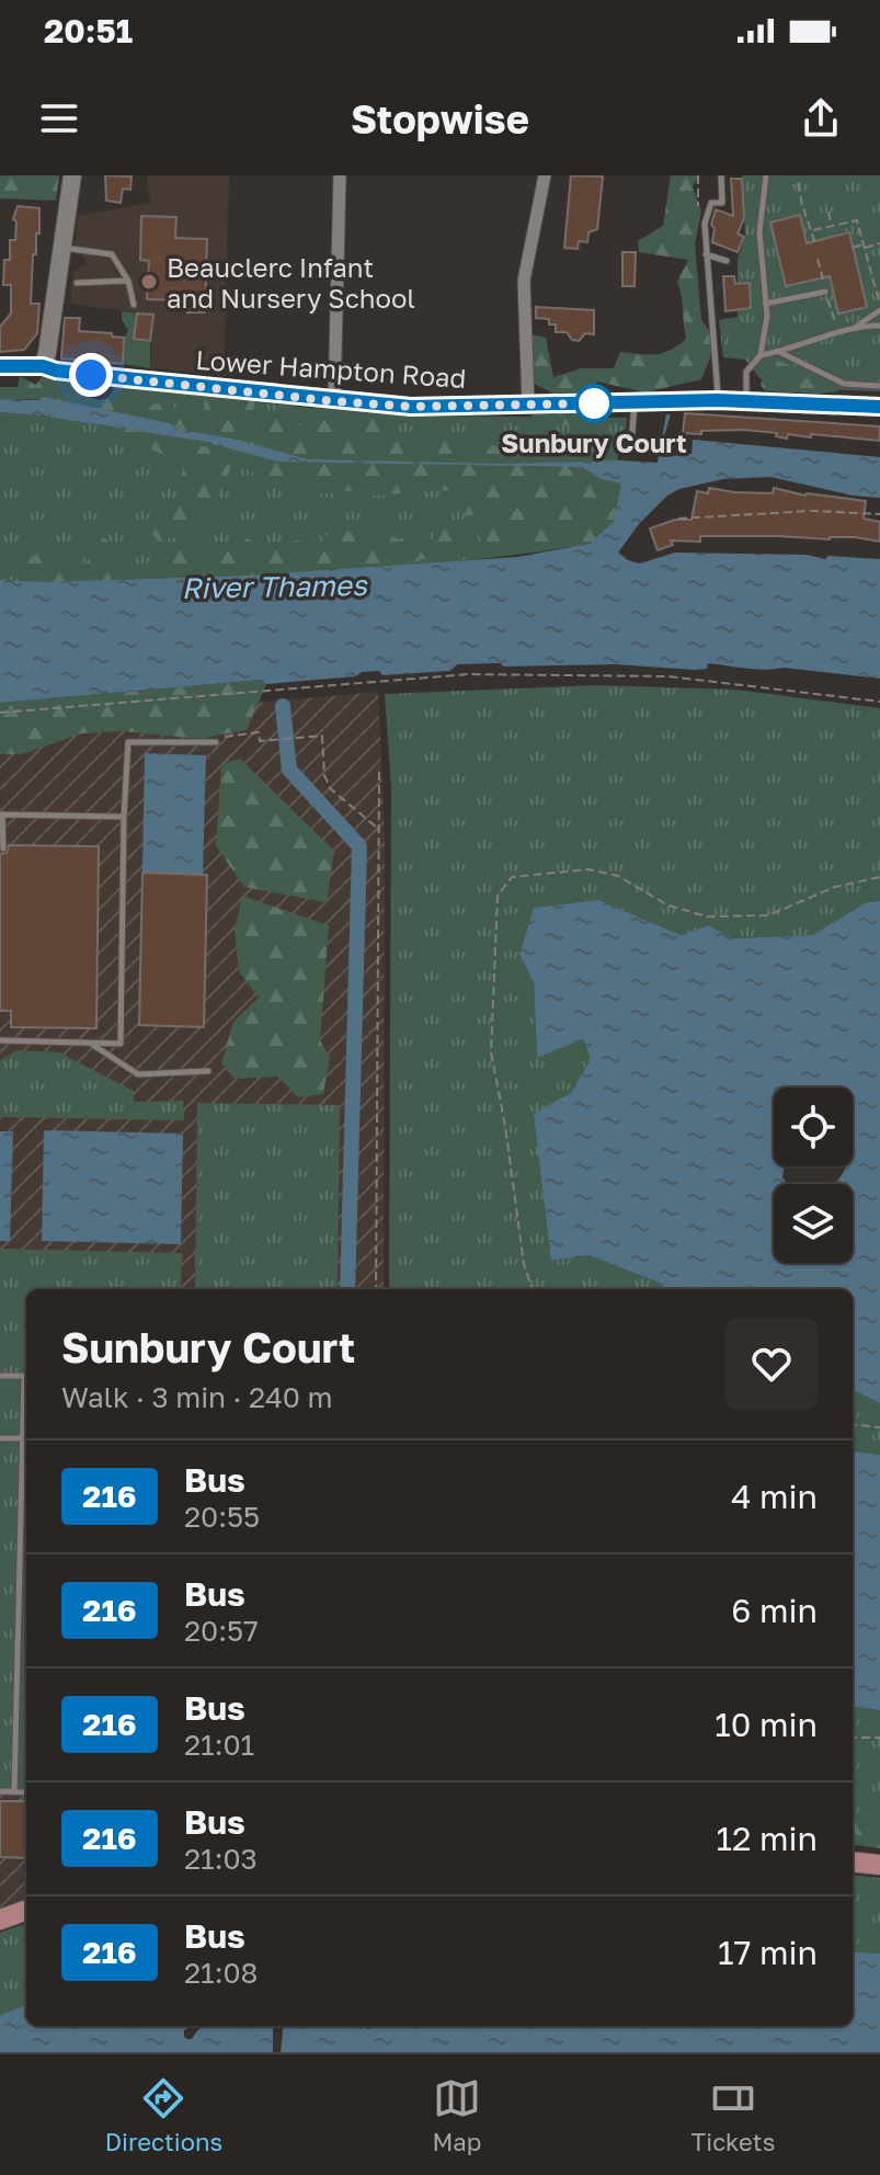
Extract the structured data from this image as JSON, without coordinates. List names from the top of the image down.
{
  "streets": {
    "street": ["Lower Hampton Road"]
  },
  "water": ["River Thames"],
  "places": ["Beauclerc Infant and Nursery School", "Sunbury Court"],
  "lines": ["bus line 216"],
  "page": {
    "status": "20:51",
    "header": "Stopwise",
    "heading": ["Sunbury Court", "Walk · 3 min · 240 m"],
    "list": [
      {
        "mark": "216",
        "name": "Bus",
        "note": "20:55",
        "value": "4 min"
      },
      {
        "mark": "216",
        "name": "Bus",
        "note": "20:57",
        "value": "6 min"
      },
      {
        "mark": "216",
        "name": "Bus",
        "note": "21:01",
        "value": "10 min"
      },
      {
        "mark": "216",
        "name": "Bus",
        "note": "21:03",
        "value": "12 min"
      },
      {
        "mark": "216",
        "name": "Bus",
        "note": "21:08",
        "value": "17 min"
      }
    ],
    "tabs": ["Directions", "Map", "Tickets"]
  }
}
